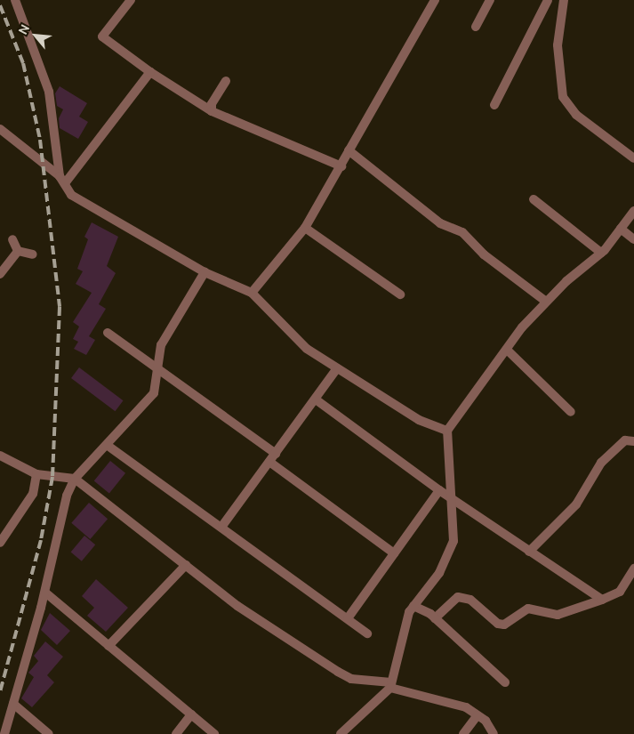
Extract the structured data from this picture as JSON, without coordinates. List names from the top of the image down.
{
  "north": "top left"
}
